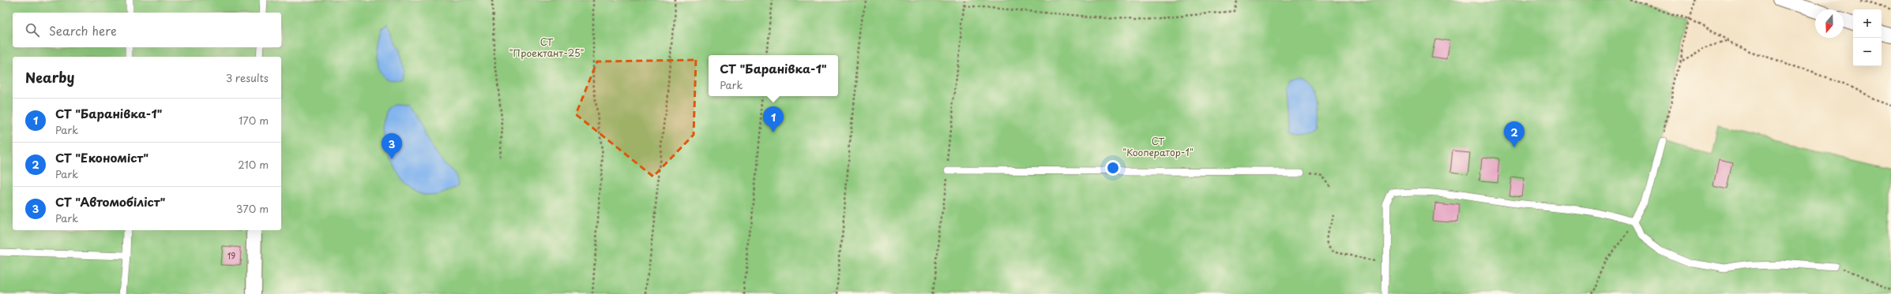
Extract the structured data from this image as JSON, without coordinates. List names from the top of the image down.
{
  "parks": ["СТ \"Проектант-25\"", "СТ \"Кооператор-1\""],
  "house_numbers": ["19"],
  "north": "bottom",
  "page": {
    "map_buttons": ["+", "−"],
    "search": "Search here",
    "popup": ["СТ \"Баранівка-1\"", "Park"],
    "heading": ["Nearby", "3 results"],
    "list": [
      {
        "mark": "1",
        "name": "СТ \"Баранівка-1\"",
        "note": "Park",
        "value": "170 m"
      },
      {
        "mark": "2",
        "name": "СТ \"Економіст\"",
        "note": "Park",
        "value": "210 m"
      },
      {
        "mark": "3",
        "name": "СТ \"Автомобіліст\"",
        "note": "Park",
        "value": "370 m"
      }
    ],
    "pins": ["1", "2", "3"]
  }
}
